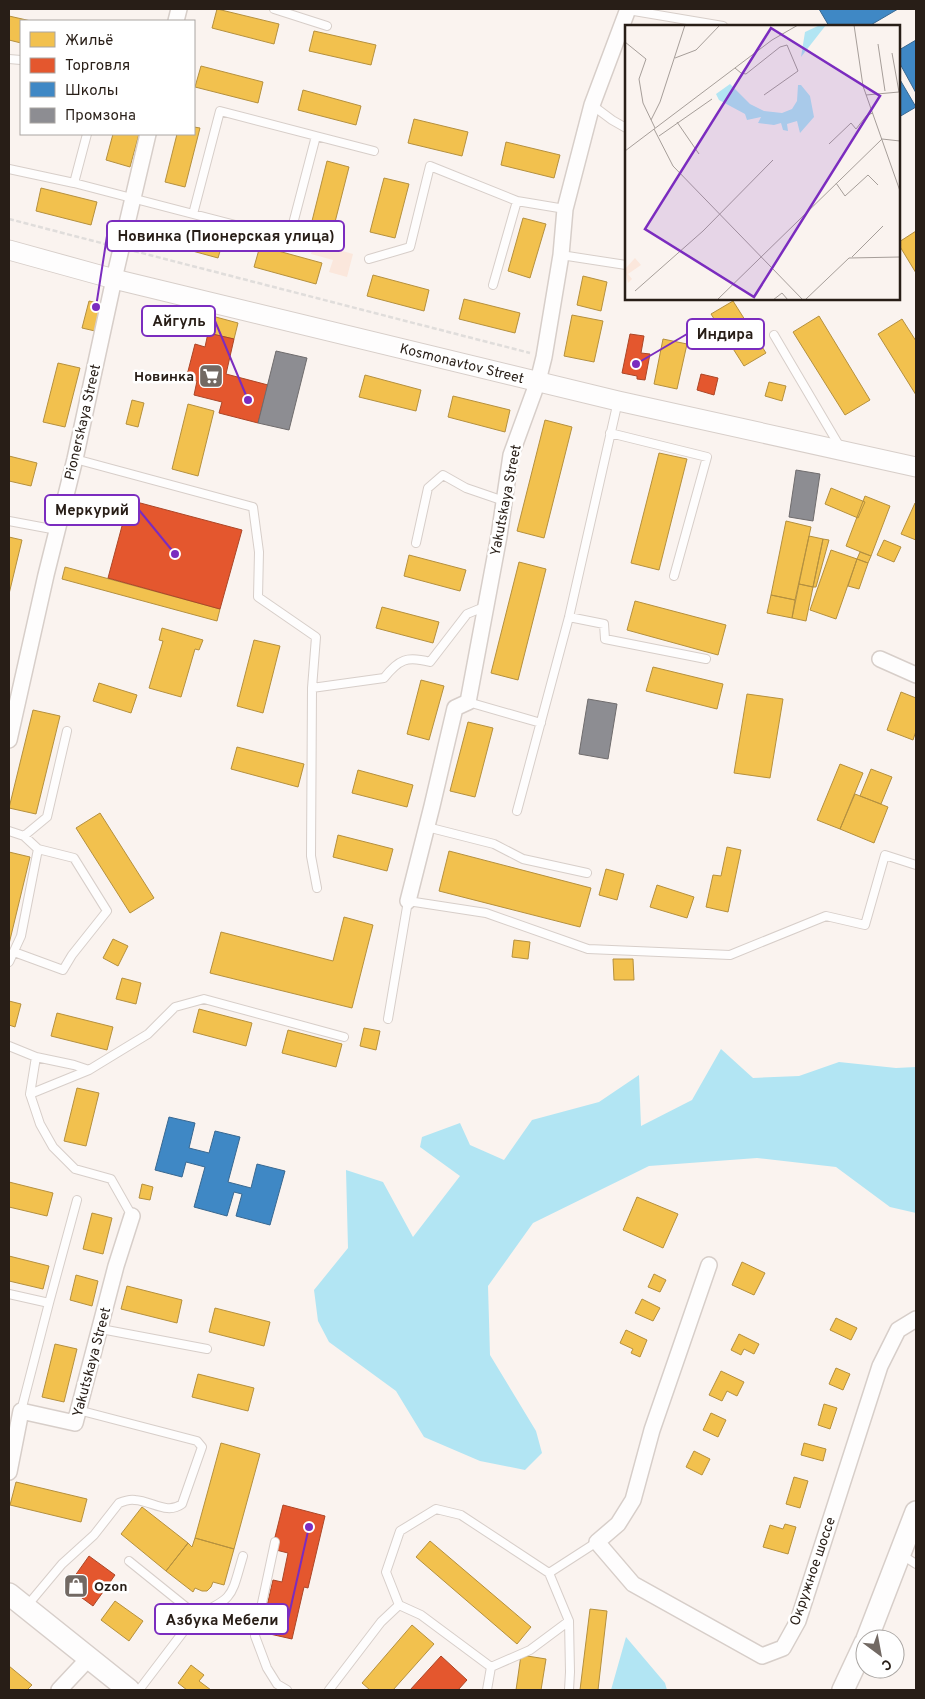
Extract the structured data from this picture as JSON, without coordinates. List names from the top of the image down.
{
  "streets": {
    "street": [
      "Kosmonavtov Street",
      "Pionerskaya Street",
      "Yakutskaya Street",
      "Окружное шоссе"
    ]
  },
  "crossings": [
    ["Kosmonavtov Street", "Pionerskaya Street"],
    ["Kosmonavtov Street", "Yakutskaya Street"]
  ],
  "places": {
    "other": [
      "Новинка (Пионерская улица)",
      "Индира",
      "Айгуль",
      "Меркурий",
      "Азбука Мебели"
    ],
    "supermarket": ["Новинка"],
    "shop": ["Ozon"]
  },
  "legend": [
    "Жильё",
    "Торговля",
    "Школы",
    "Промзона"
  ],
  "north": "bottom right"
}
